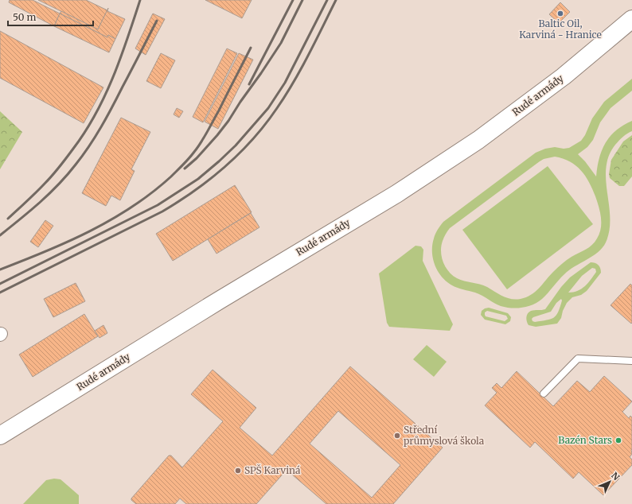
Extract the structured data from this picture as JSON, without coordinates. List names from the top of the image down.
{
  "streets": {
    "main road": ["Rudé armády"]
  },
  "places": [
    "Baltic Oil, Karviná - Hranice",
    "Střední průmyslová škola",
    "Bazén Stars",
    "SPŠ Karviná"
  ],
  "scale_bar": "50 m",
  "north": "top right"
}
